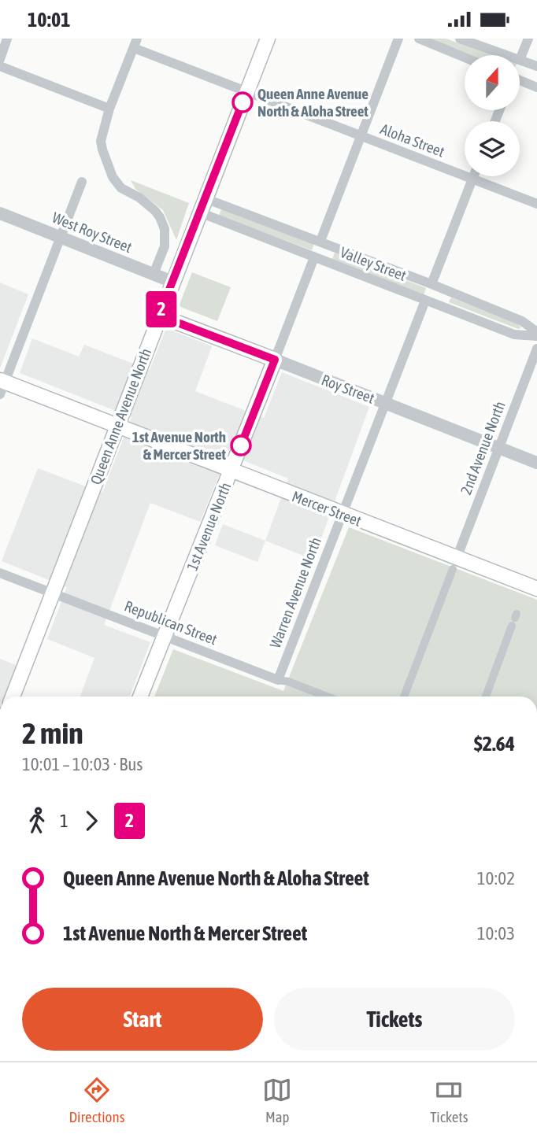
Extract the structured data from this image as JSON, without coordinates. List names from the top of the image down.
{
  "streets": {
    "main road": [
      "Roy Street",
      "Queen Anne Avenue North",
      "Mercer Street",
      "1st Avenue North"
    ],
    "street": [
      "Aloha Street",
      "West Roy Street",
      "Valley Street",
      "2nd Avenue North",
      "Warren Avenue North",
      "Republican Street"
    ]
  },
  "crossings": [
    ["Aloha Street", "Queen Anne Avenue North"],
    ["West Roy Street", "Queen Anne Avenue North"],
    ["Valley Street", "Queen Anne Avenue North"],
    ["Valley Street", "1st Avenue North"],
    ["Valley Street", "Warren Avenue North"],
    ["Roy Street", "Queen Anne Avenue North"],
    ["Roy Street", "2nd Avenue North"],
    ["Roy Street", "1st Avenue North"],
    ["Roy Street", "Warren Avenue North"],
    ["Queen Anne Avenue North", "Mercer Street"],
    ["Queen Anne Avenue North", "Republican Street"],
    ["2nd Avenue North", "Mercer Street"],
    ["Mercer Street", "1st Avenue North"],
    ["Mercer Street", "Warren Avenue North"],
    ["1st Avenue North", "Republican Street"],
    ["Warren Avenue North", "Republican Street"]
  ],
  "places": ["Queen Anne Avenue North & Aloha Street", "1st Avenue North & Mercer Street"],
  "lines": ["bus line 2"],
  "north": "top",
  "page": {
    "status": "10:01",
    "on_map": "2",
    "heading": ["2 min", "10:01 – 10:03 · Bus", "$2.64"],
    "legs": ["1", "2"],
    "list": [
      {
        "name": "Queen Anne Avenue North & Aloha Street",
        "value": "10:02"
      },
      {
        "name": "1st Avenue North & Mercer Street",
        "value": "10:03"
      }
    ],
    "buttons": ["Start", "Tickets"],
    "tabs": ["Directions", "Map", "Tickets"]
  }
}
